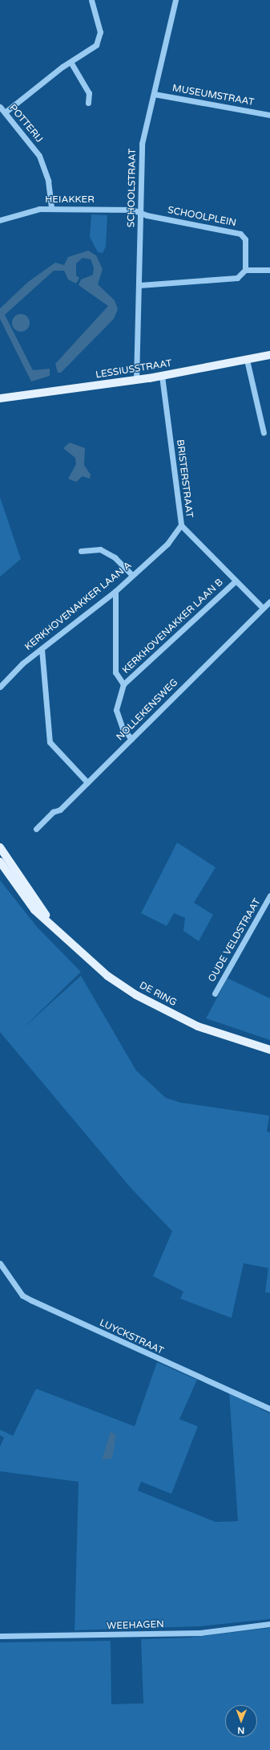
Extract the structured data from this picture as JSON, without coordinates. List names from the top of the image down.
{
  "streets": {
    "main road": ["LESSIUSSTRAAT", "DE RING"],
    "street": [
      "MUSEUMSTRAAT",
      "POTTERIJ",
      "SCHOOLSTRAAT",
      "HEIAKKER",
      "SCHOOLPLEIN",
      "BRISTERSTRAAT",
      "KERKHOVENAKKER LAAN A",
      "KERKHOVENAKKER LAAN B",
      "NOLLEKENSWEG",
      "OUDE VELDSTRAAT",
      "LUYCKSTRAAT",
      "WEEHAGEN"
    ]
  },
  "crossings": [
    ["MUSEUMSTRAAT", "SCHOOLSTRAAT"],
    ["POTTERIJ", "HEIAKKER"],
    ["SCHOOLSTRAAT", "HEIAKKER"],
    ["SCHOOLSTRAAT", "SCHOOLPLEIN"],
    ["SCHOOLSTRAAT", "LESSIUSSTRAAT"],
    ["HEIAKKER", "SCHOOLPLEIN"],
    ["LESSIUSSTRAAT", "BRISTERSTRAAT"],
    ["BRISTERSTRAAT", "KERKHOVENAKKER LAAN A"],
    ["BRISTERSTRAAT", "KERKHOVENAKKER LAAN B"],
    ["BRISTERSTRAAT", "NOLLEKENSWEG"]
  ],
  "north": "bottom"
}
